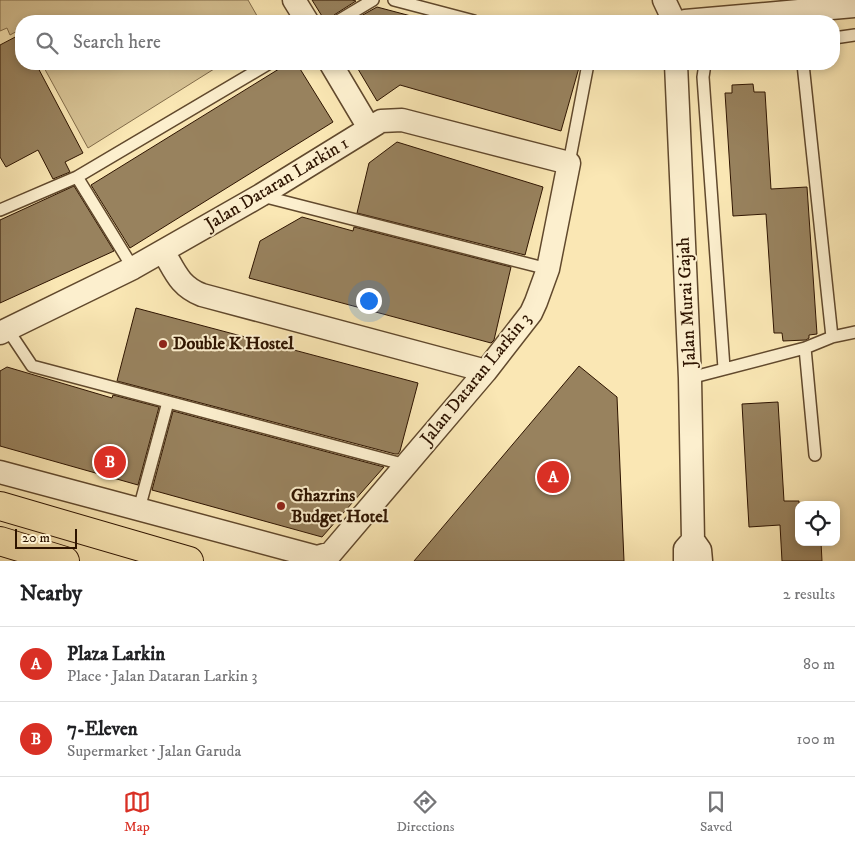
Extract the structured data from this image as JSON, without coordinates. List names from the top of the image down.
{
  "streets": {
    "street": ["Jalan Dataran Larkin 1", "Jalan Murai Gajah", "Jalan Dataran Larkin 3"]
  },
  "crossings": [
    ["Jalan Dataran Larkin 1", "Jalan Dataran Larkin 3"]
  ],
  "places": ["Double K Hostel", "Ghazrins Budget Hotel"],
  "scale_bar": "20 m",
  "page": {
    "search": "Search here",
    "pins": ["B", "A"],
    "scale": "20 m",
    "heading": ["Nearby", "2 results"],
    "list": [
      {
        "mark": "A",
        "name": "Plaza Larkin",
        "note": "Place · Jalan Dataran Larkin 3",
        "value": "80 m"
      },
      {
        "mark": "B",
        "name": "7-Eleven",
        "note": "Supermarket · Jalan Garuda",
        "value": "100 m"
      }
    ],
    "nav": ["Map", "Directions", "Saved"]
  }
}
